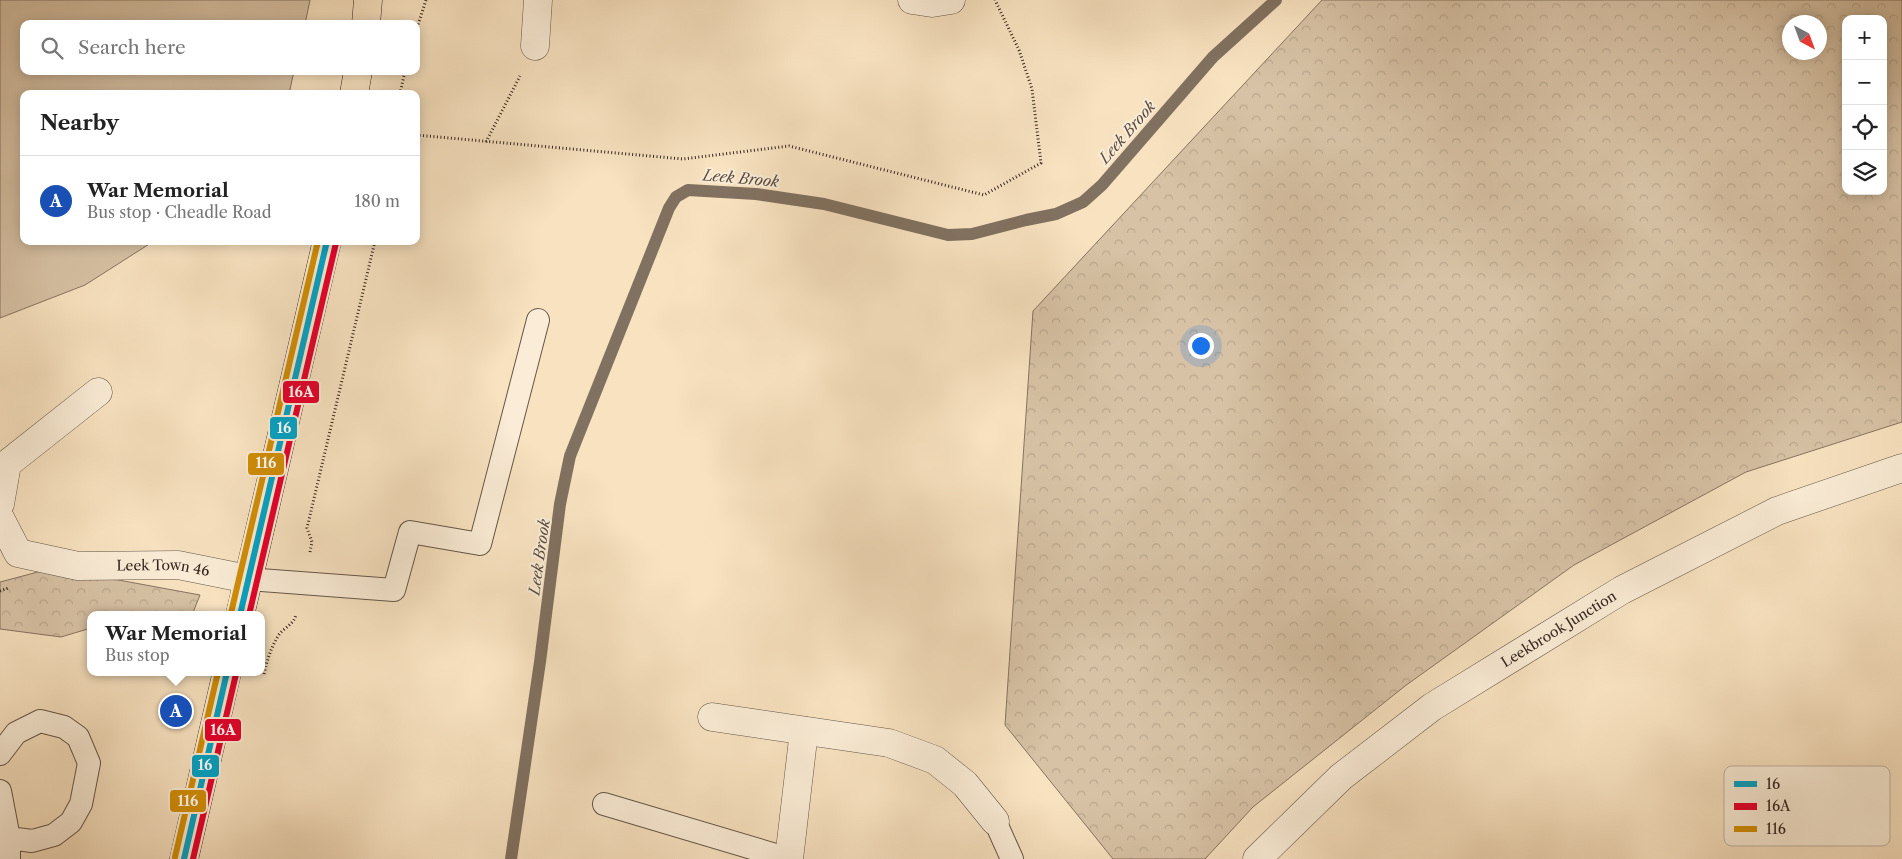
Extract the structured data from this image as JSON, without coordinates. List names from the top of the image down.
{
  "streets": {
    "street": ["Leek Town 46", "Leekbrook Junction"]
  },
  "water": ["Leek Brook"],
  "lines": ["transit line 16", "transit line 16A", "transit line 116"],
  "legend": ["16", "16A", "116"],
  "north": "bottom right",
  "page": {
    "map_buttons": ["+", "−"],
    "search": "Search here",
    "heading": "Nearby",
    "list": [
      {
        "mark": "A",
        "name": "War Memorial",
        "note": "Bus stop · Cheadle Road",
        "value": "180 m"
      }
    ],
    "popup": ["War Memorial", "Bus stop"],
    "pins": "A"
  }
}
